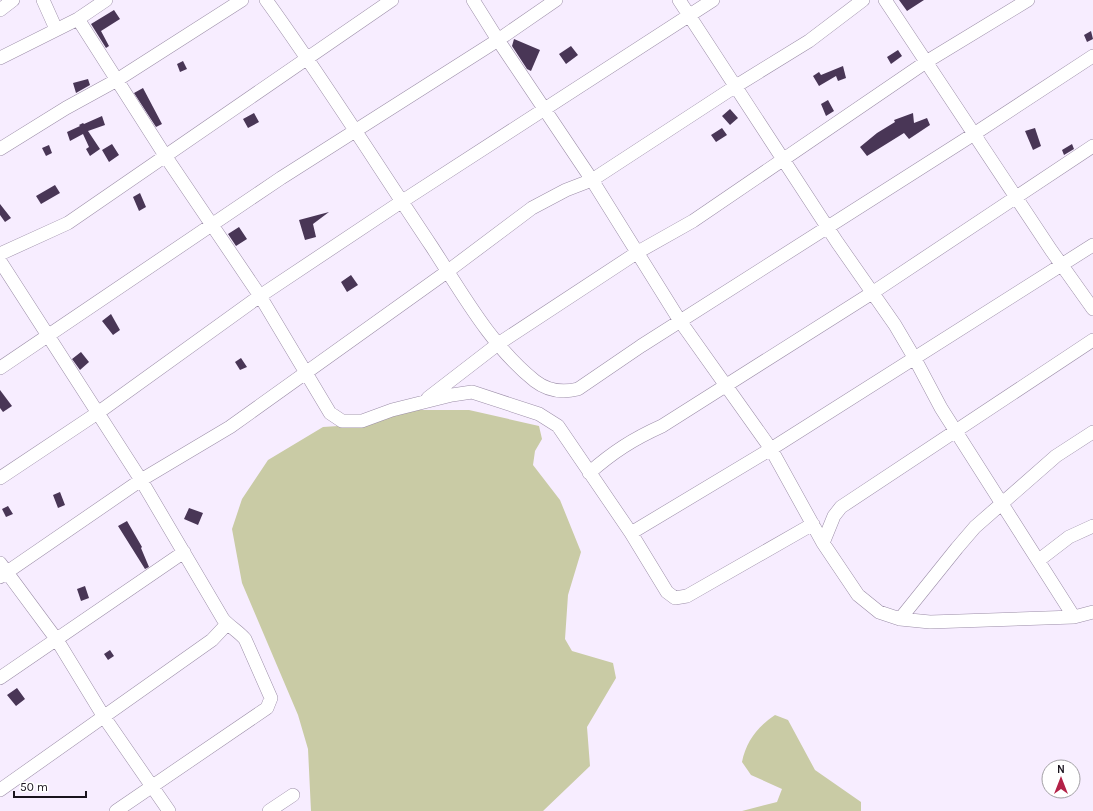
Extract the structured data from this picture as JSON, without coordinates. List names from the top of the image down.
{
  "scale_bar": "50 m",
  "north": "top"
}
